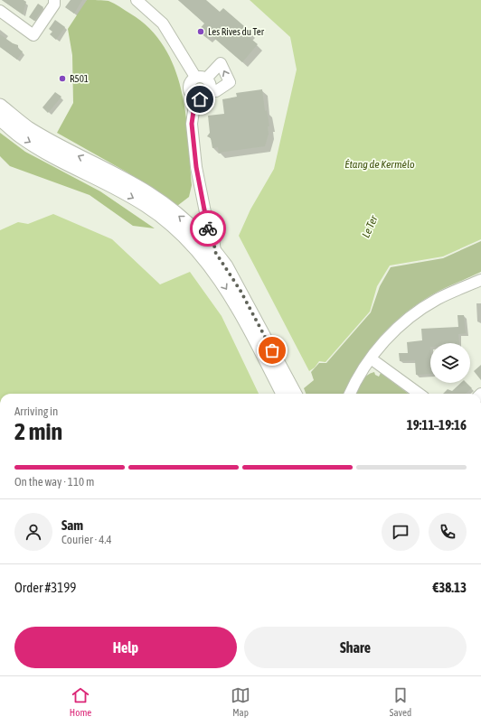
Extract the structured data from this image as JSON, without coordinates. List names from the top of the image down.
{
  "water": ["Étang de Kermélo", "Le Ter"],
  "places": ["Les Rives du Ter", "R501"],
  "page": {
    "heading": ["2 min", "Arriving in", "19:11–19:16"],
    "panel": [
      "Sam",
      "Courier · 4.4",
      "Order #3199",
      "€38.13"
    ],
    "bar": "On the way · 110 m",
    "buttons": ["Help", "Share"],
    "tabs": ["Home", "Map", "Saved"]
  }
}
